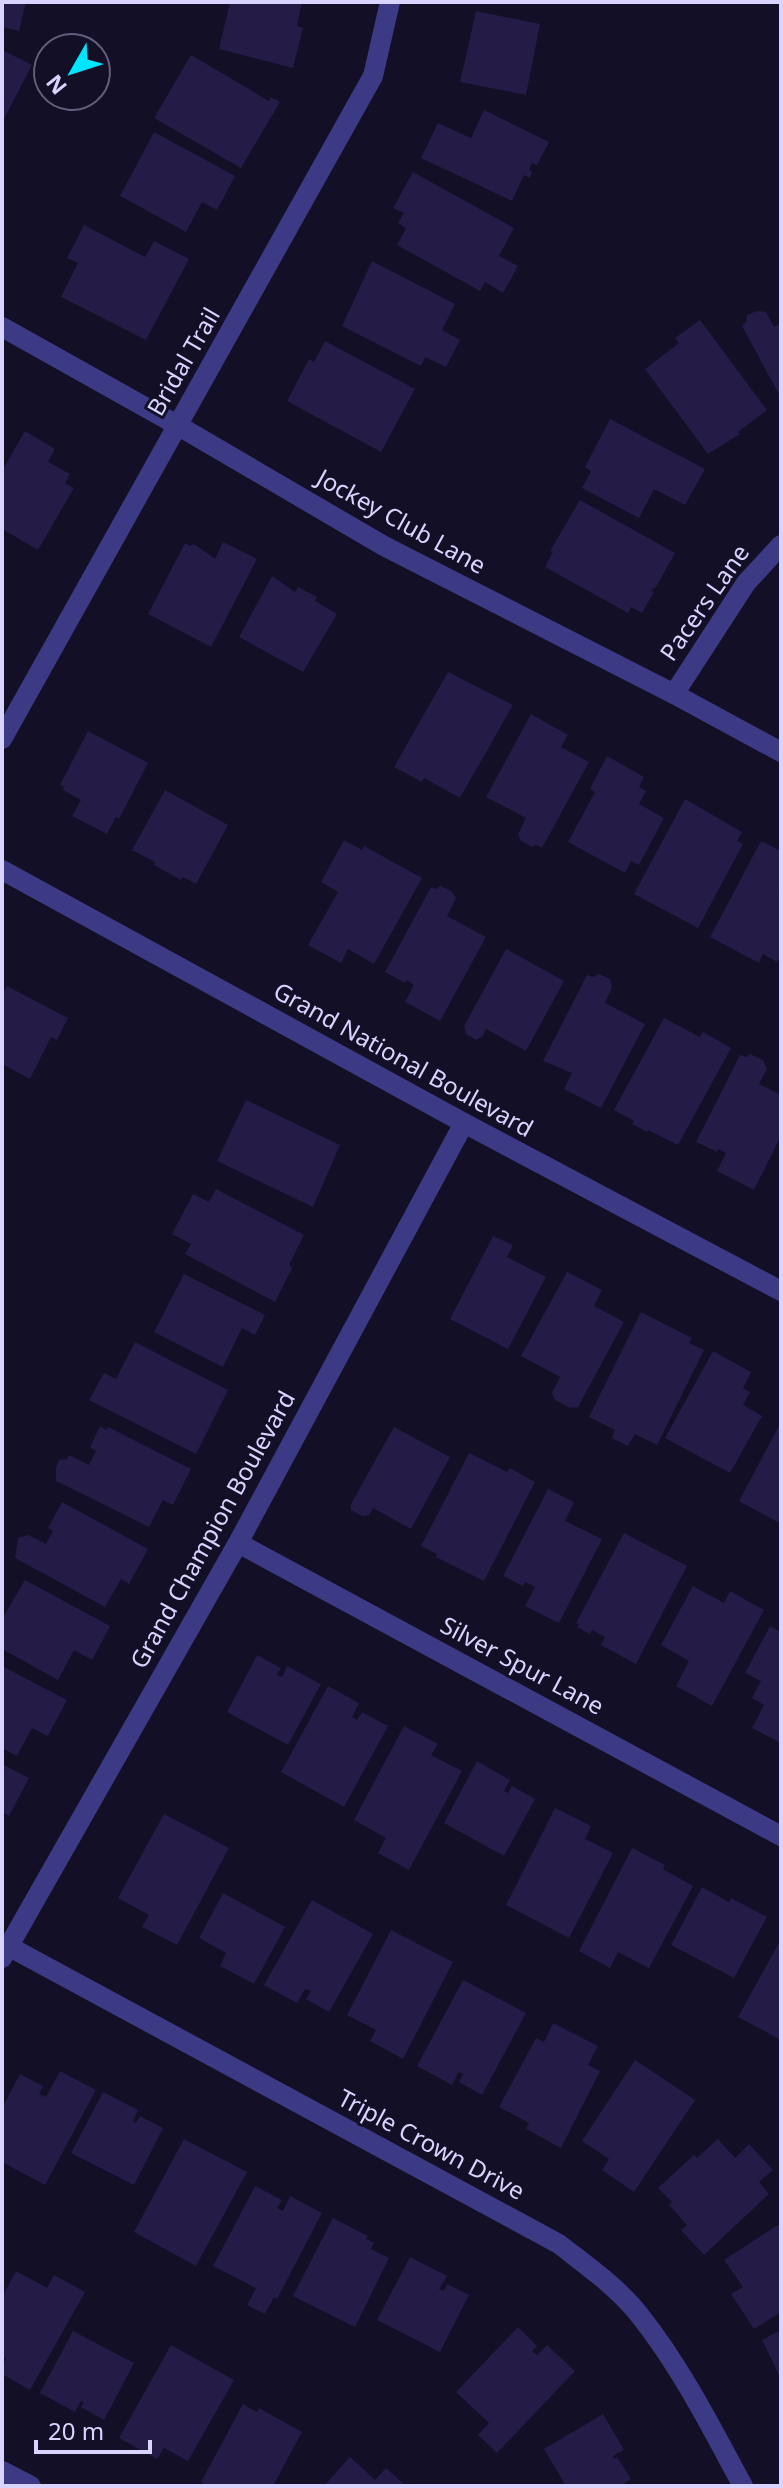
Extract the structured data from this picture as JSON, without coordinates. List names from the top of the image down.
{
  "streets": {
    "street": [
      "Bridal Trail",
      "Jockey Club Lane",
      "Pacers Lane",
      "Grand National Boulevard",
      "Grand Champion Boulevard",
      "Silver Spur Lane",
      "Triple Crown Drive"
    ]
  },
  "crossings": [
    ["Bridal Trail", "Jockey Club Lane"],
    ["Jockey Club Lane", "Pacers Lane"],
    ["Grand National Boulevard", "Grand Champion Boulevard"],
    ["Grand Champion Boulevard", "Silver Spur Lane"],
    ["Grand Champion Boulevard", "Triple Crown Drive"]
  ],
  "scale_bar": "20 m",
  "north": "bottom left"
}
